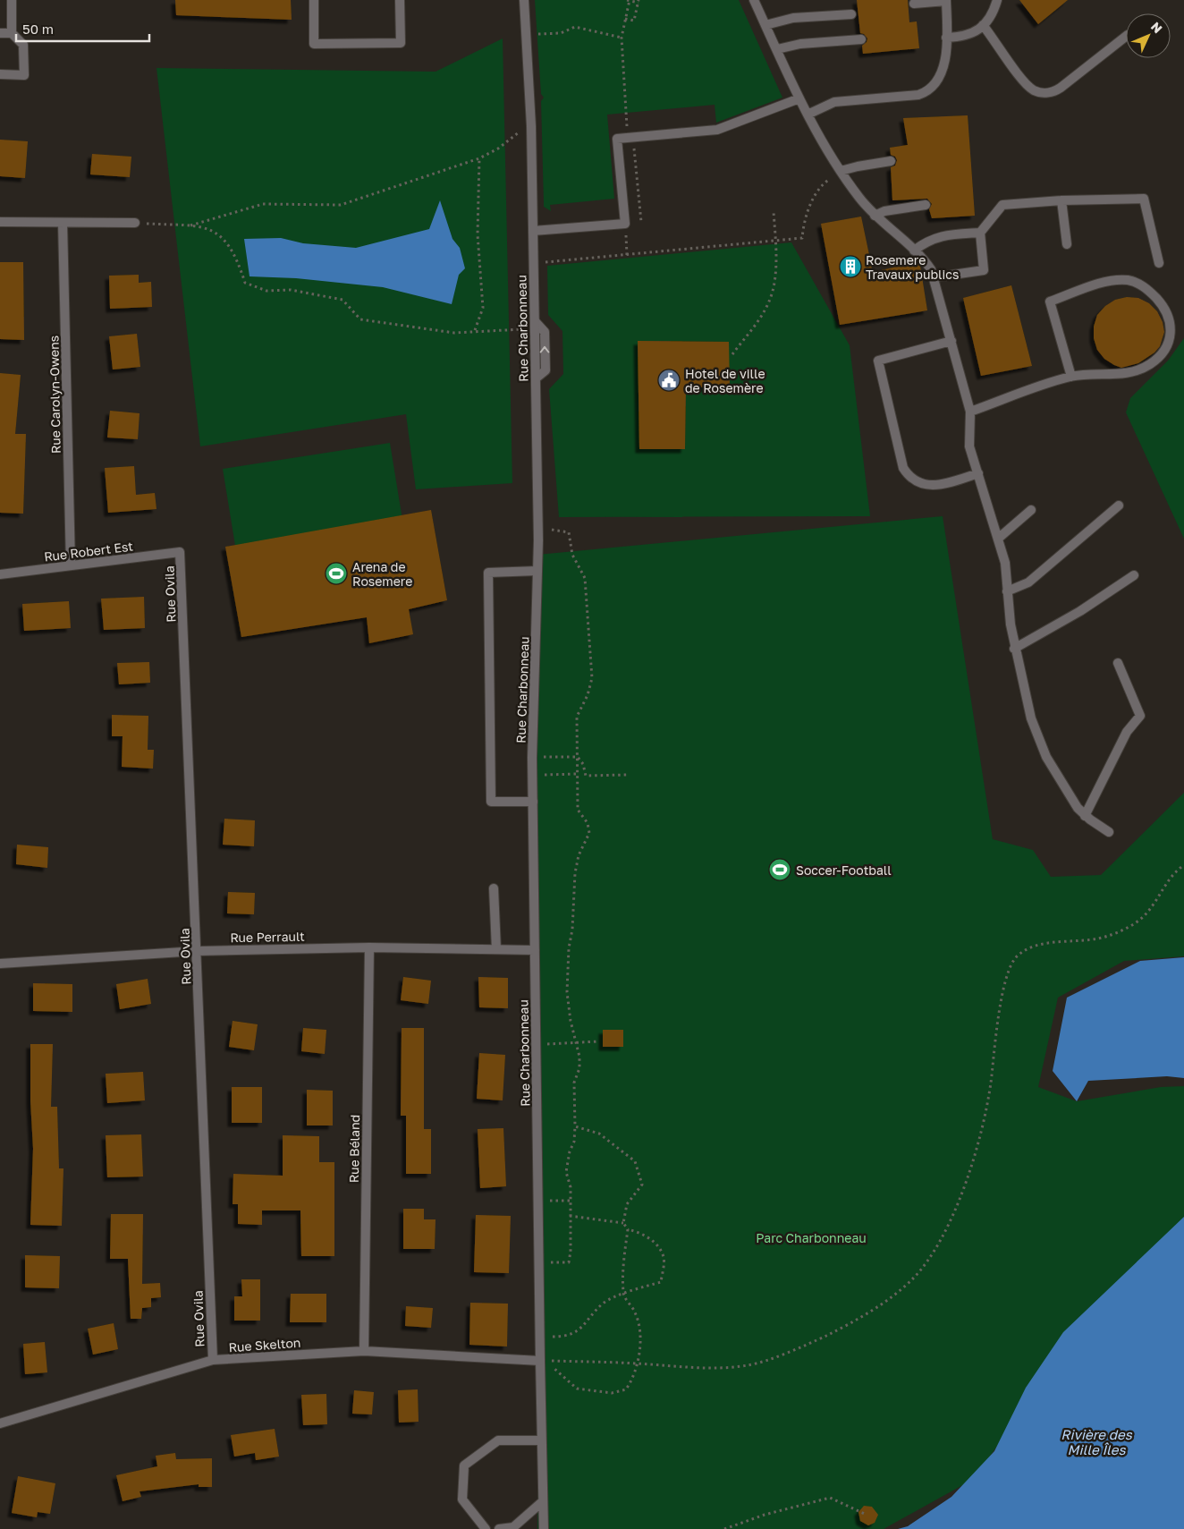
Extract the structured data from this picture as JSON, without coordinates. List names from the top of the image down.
{
  "streets": {
    "street": [
      "Rue Charbonneau",
      "Rue Carolyn-Owens",
      "Rue Robert Est",
      "Rue Ovila",
      "Rue Perrault",
      "Rue Béland",
      "Rue Skelton"
    ]
  },
  "crossings": [
    ["Rue Charbonneau", "Rue Perrault"],
    ["Rue Charbonneau", "Rue Skelton"],
    ["Rue Carolyn-Owens", "Rue Robert Est"],
    ["Rue Robert Est", "Rue Ovila"],
    ["Rue Ovila", "Rue Perrault"],
    ["Rue Ovila", "Rue Skelton"],
    ["Rue Perrault", "Rue Béland"],
    ["Rue Béland", "Rue Skelton"]
  ],
  "water": ["Rivière des Mille Îles"],
  "parks": ["Parc Charbonneau"],
  "places": {
    "building": ["Rosemere Travaux publics"],
    "public building": ["Hotel de ville de Rosemère"],
    "sports": ["Arena de Rosemere", "Soccer-Football"]
  },
  "scale_bar": "50 m",
  "north": "top right"
}
